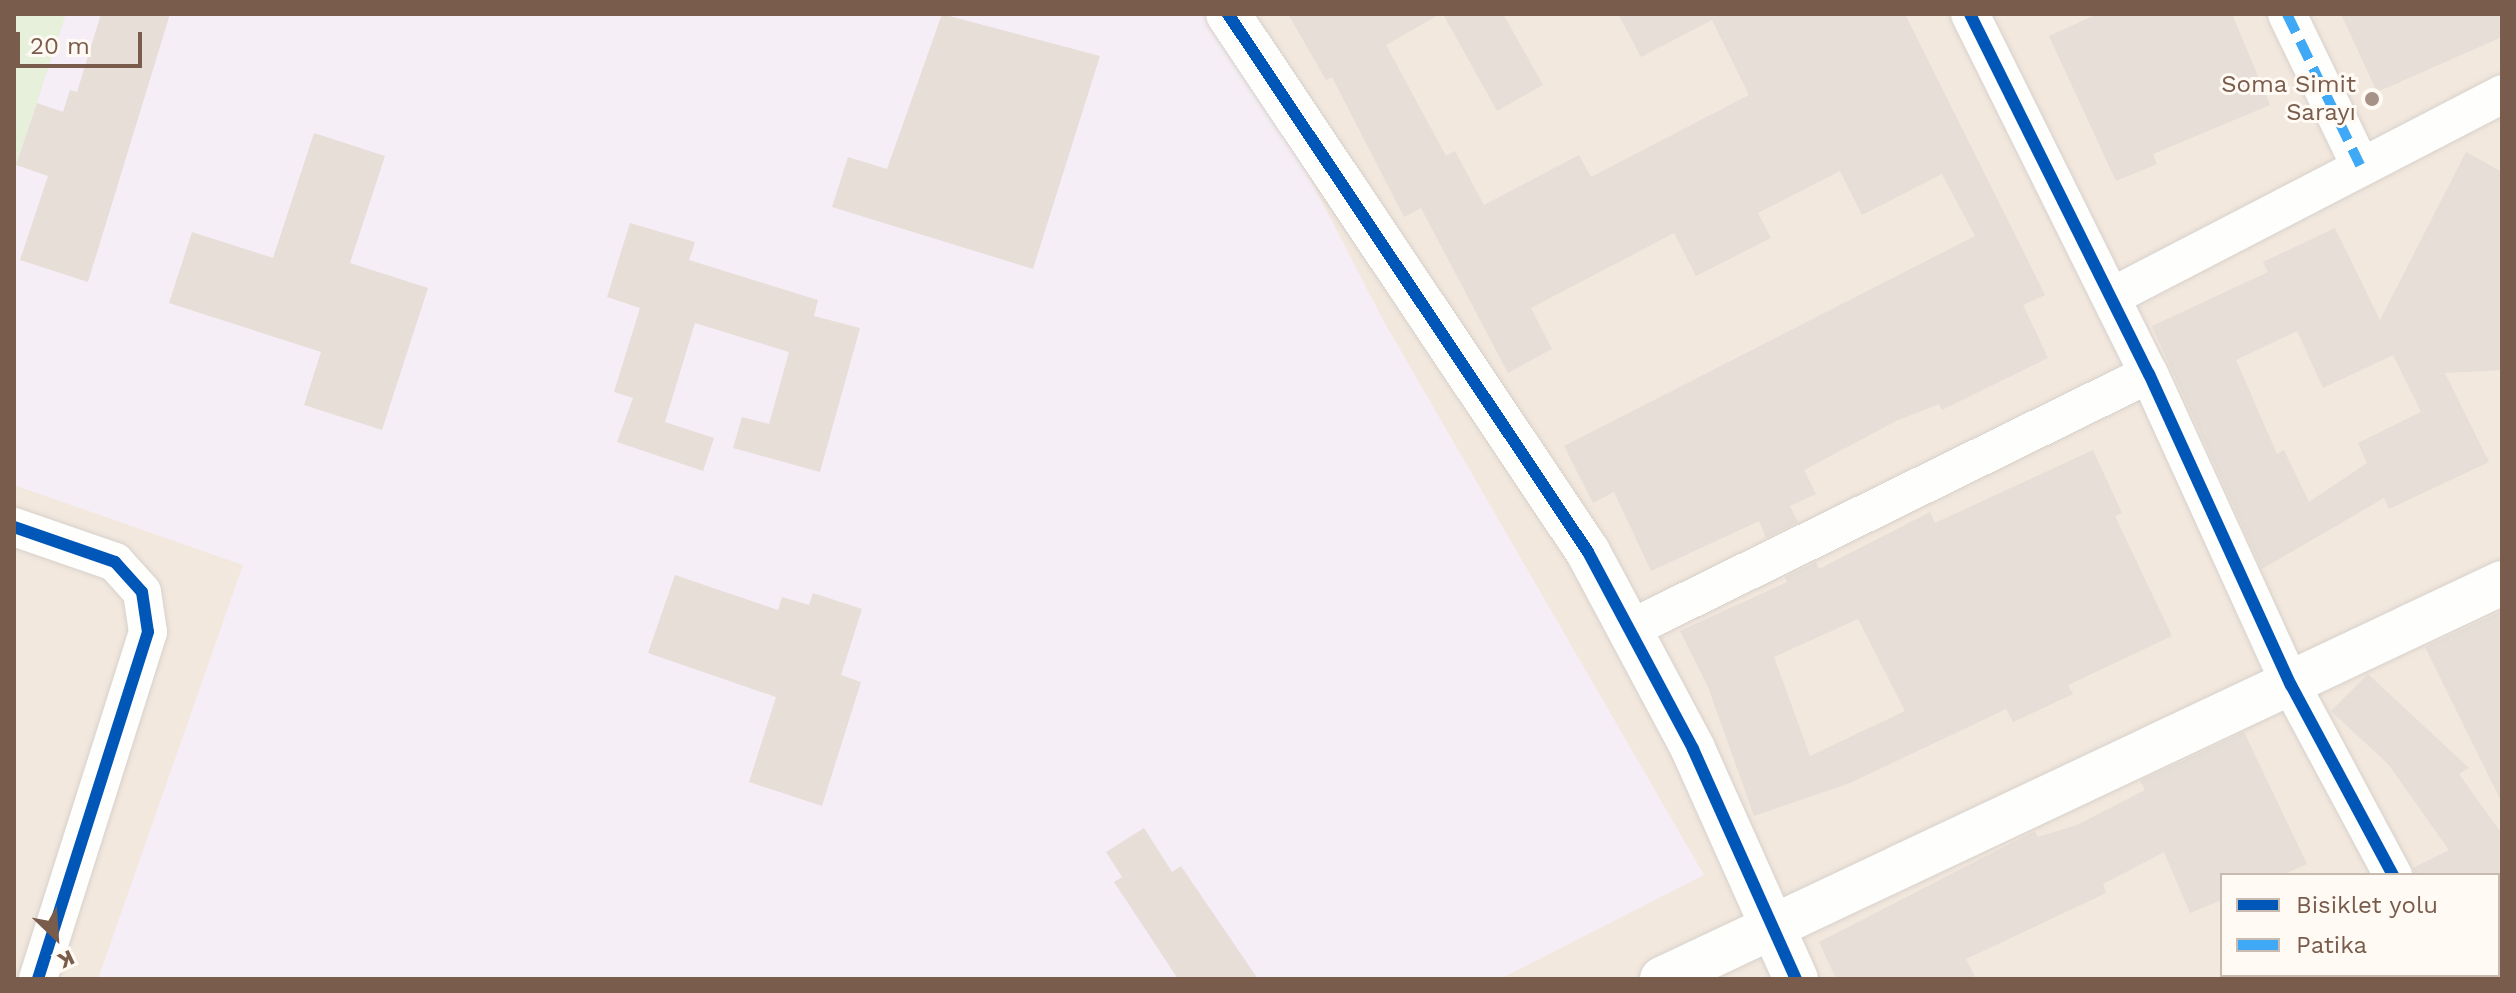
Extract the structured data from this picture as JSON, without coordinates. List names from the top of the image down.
{
  "places": ["Soma Simit Sarayı"],
  "legend": ["Bisiklet yolu", "Patika"],
  "scale_bar": "20 m",
  "north": "bottom right"
}
